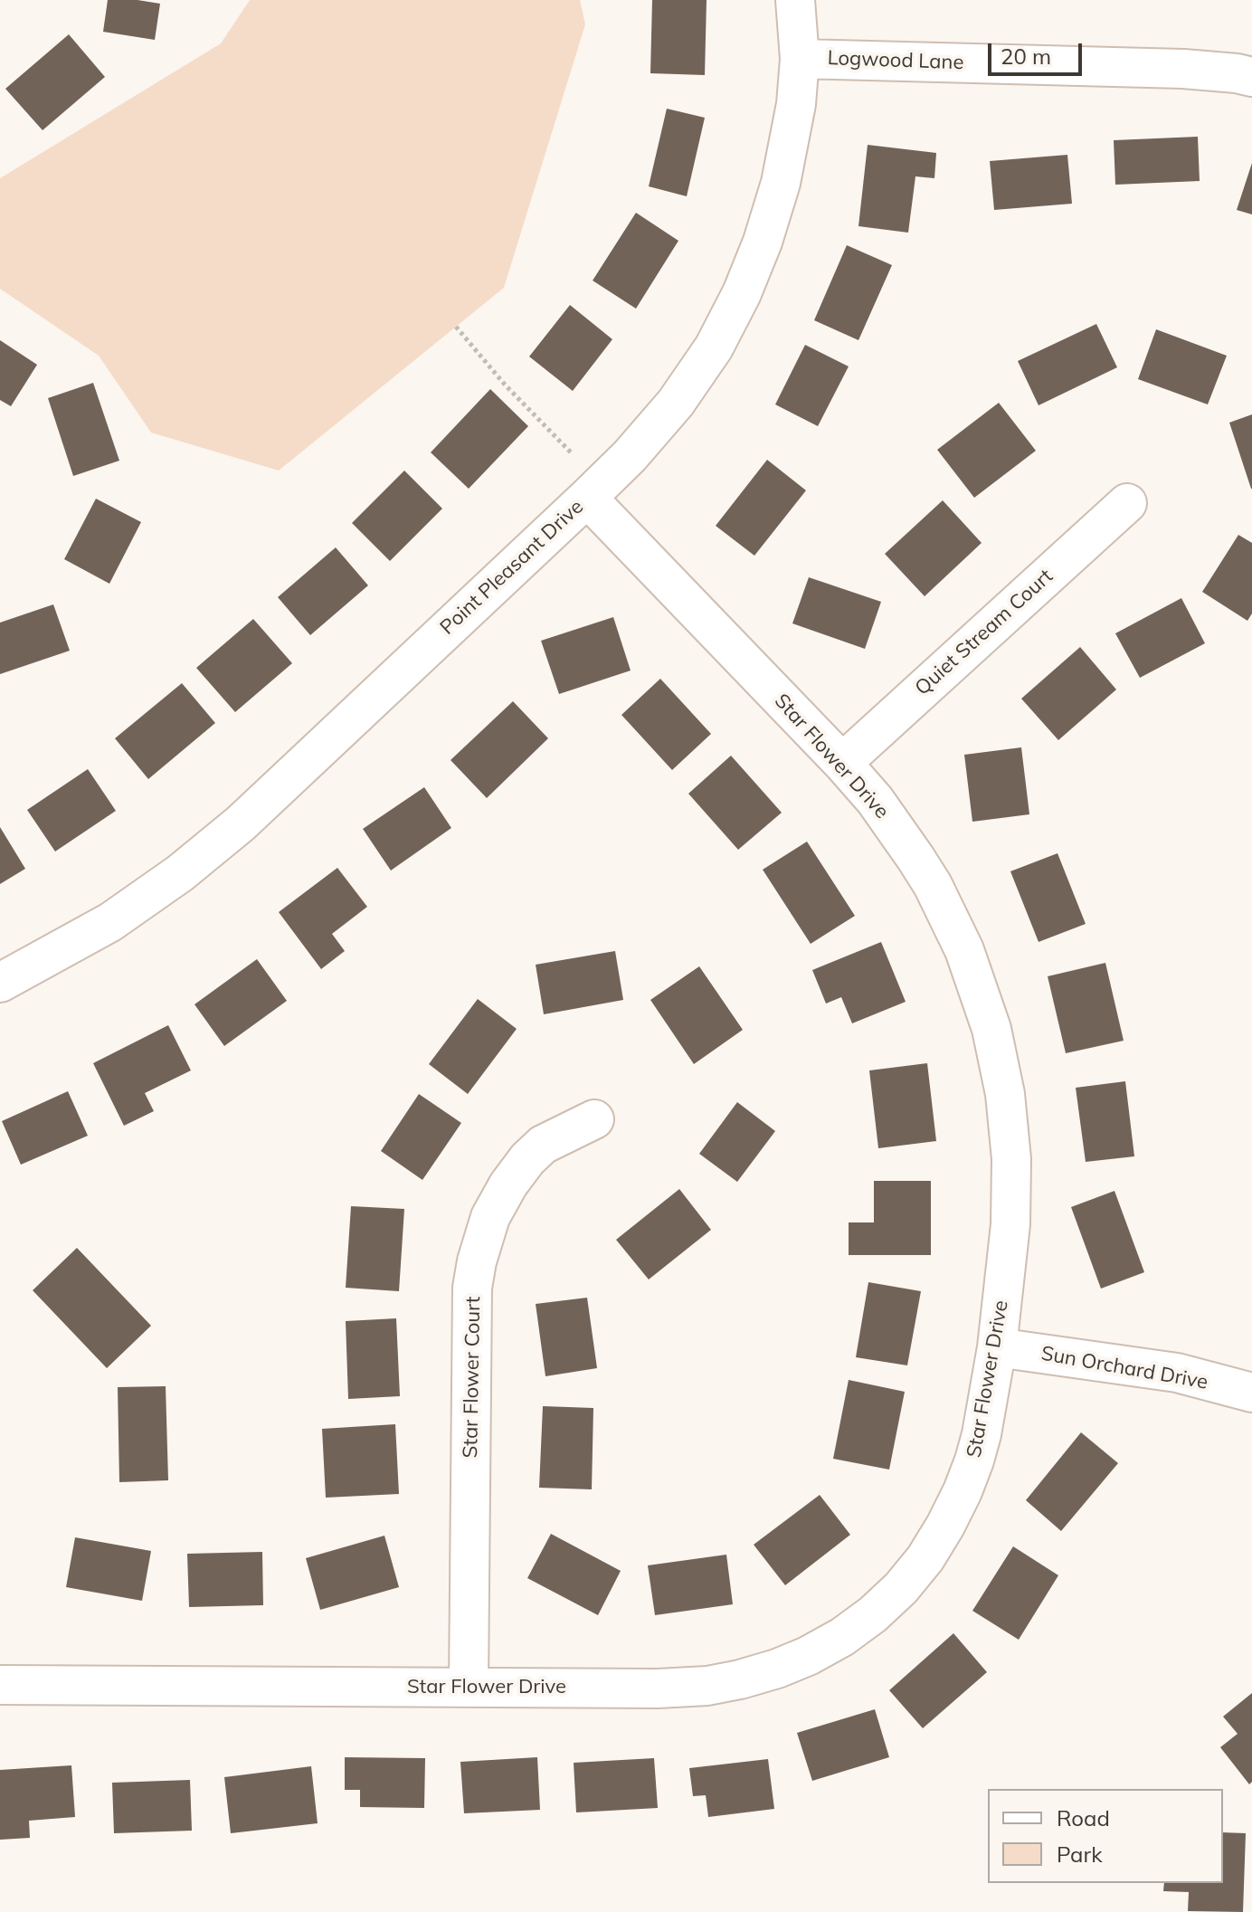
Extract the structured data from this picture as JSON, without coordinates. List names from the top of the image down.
{
  "streets": {
    "street": [
      "Logwood Lane",
      "Point Pleasant Drive",
      "Quiet Stream Court",
      "Star Flower Drive",
      "Sun Orchard Drive",
      "Star Flower Court"
    ]
  },
  "crossings": [
    ["Logwood Lane", "Point Pleasant Drive"],
    ["Point Pleasant Drive", "Star Flower Drive"],
    ["Quiet Stream Court", "Star Flower Drive"],
    ["Star Flower Drive", "Sun Orchard Drive"],
    ["Star Flower Drive", "Star Flower Court"]
  ],
  "legend": ["Road", "Park"],
  "scale_bar": "20 m"
}
